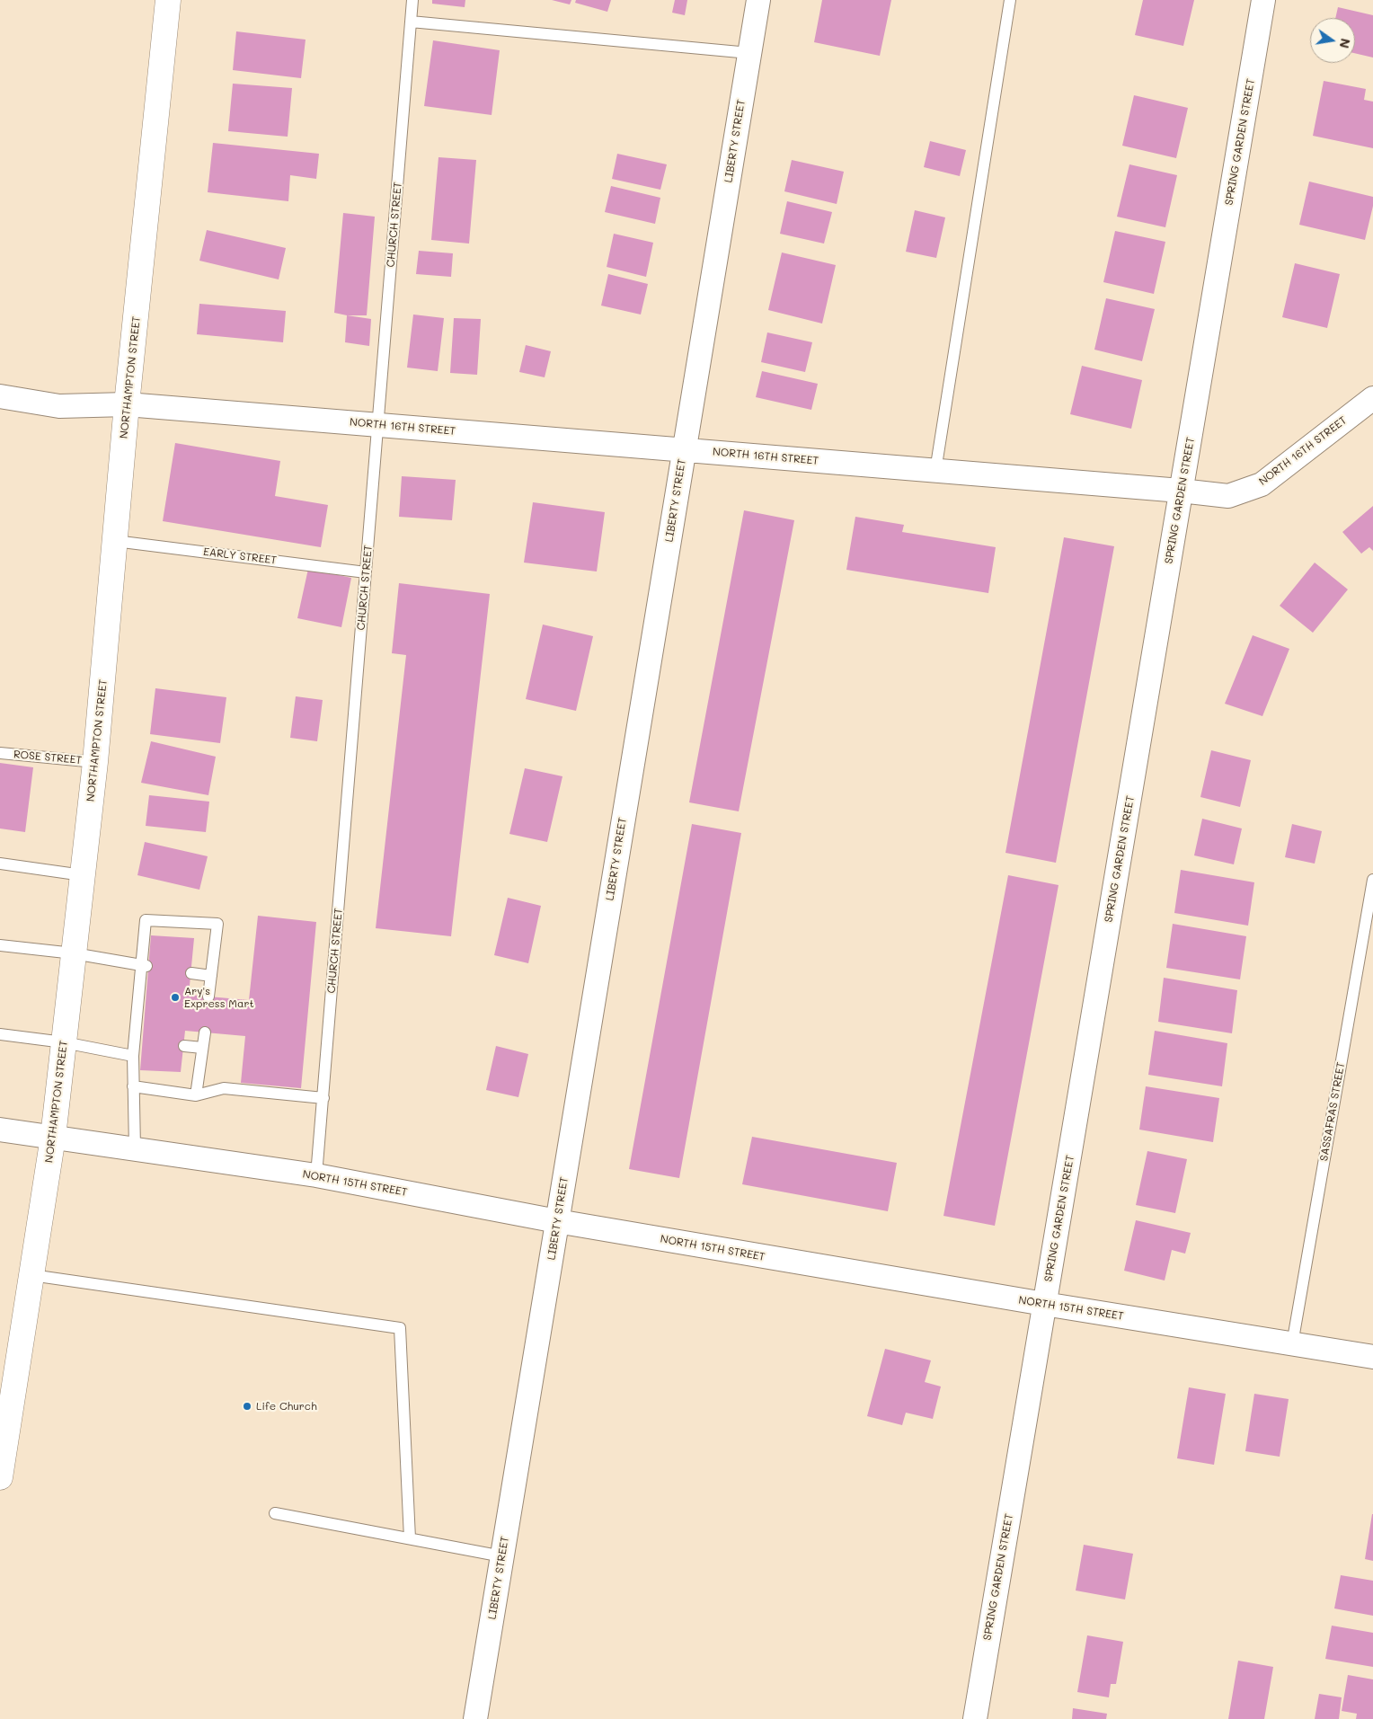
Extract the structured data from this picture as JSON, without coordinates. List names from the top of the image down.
{
  "streets": {
    "main road": ["NORTHAMPTON STREET"],
    "street": [
      "LIBERTY STREET",
      "SPRING GARDEN STREET",
      "NORTH 16TH STREET",
      "NORTH 15TH STREET"
    ],
    "lane": [
      "CHURCH STREET",
      "EARLY STREET",
      "ROSE STREET",
      "SASSAFRAS STREET"
    ]
  },
  "crossings": [
    ["LIBERTY STREET", "NORTH 16TH STREET"],
    ["LIBERTY STREET", "NORTH 15TH STREET"],
    ["SPRING GARDEN STREET", "NORTH 16TH STREET"],
    ["SPRING GARDEN STREET", "NORTH 15TH STREET"],
    ["CHURCH STREET", "NORTH 16TH STREET"],
    ["CHURCH STREET", "EARLY STREET"],
    ["CHURCH STREET", "NORTH 15TH STREET"],
    ["NORTHAMPTON STREET", "NORTH 16TH STREET"],
    ["NORTHAMPTON STREET", "EARLY STREET"],
    ["NORTHAMPTON STREET", "ROSE STREET"],
    ["NORTHAMPTON STREET", "NORTH 15TH STREET"],
    ["SASSAFRAS STREET", "NORTH 15TH STREET"]
  ],
  "places": ["Ary's Express Mart", "Life Church"],
  "north": "right"
}
